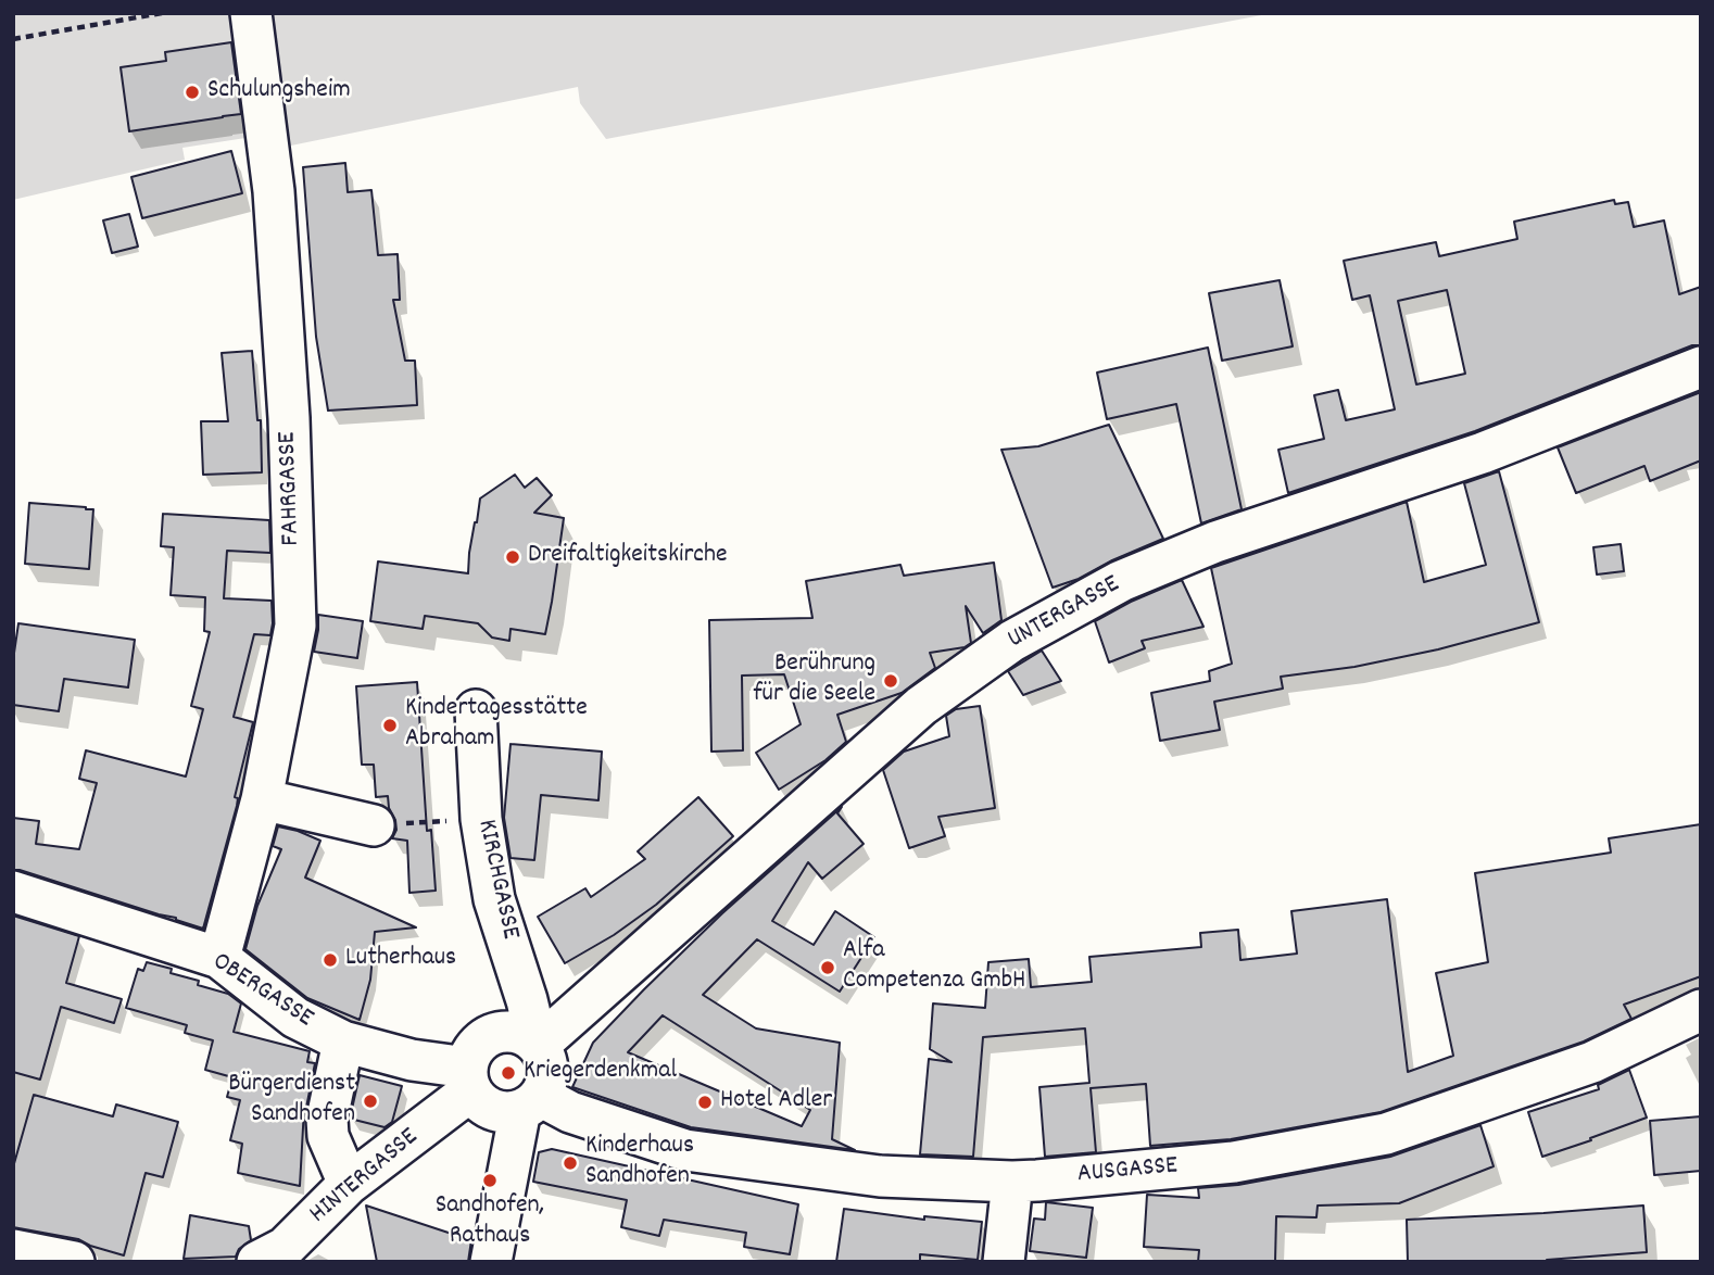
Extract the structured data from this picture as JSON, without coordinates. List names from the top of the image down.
{
  "streets": {
    "street": [
      "FAHRGASSE",
      "UNTERGASSE",
      "KIRCHGASSE",
      "OBERGASSE",
      "AUSGASSE",
      "HINTERGASSE"
    ]
  },
  "crossings": [
    ["FAHRGASSE", "OBERGASSE"],
    ["UNTERGASSE", "KIRCHGASSE"],
    ["UNTERGASSE", "OBERGASSE"],
    ["UNTERGASSE", "AUSGASSE"],
    ["UNTERGASSE", "HINTERGASSE"],
    ["KIRCHGASSE", "OBERGASSE"],
    ["KIRCHGASSE", "AUSGASSE"],
    ["KIRCHGASSE", "HINTERGASSE"],
    ["OBERGASSE", "AUSGASSE"],
    ["OBERGASSE", "HINTERGASSE"],
    ["AUSGASSE", "HINTERGASSE"]
  ],
  "places": [
    "Schulungsheim",
    "Dreifaltigkeitskirche",
    "Berührung für die Seele",
    "Kindertagesstätte Abraham",
    "Lutherhaus",
    "Alfa Competenza GmbH",
    "Kriegerdenkmal",
    "Bürgerdienst Sandhofen",
    "Hotel Adler",
    "Kinderhaus Sandhofen",
    "Sandhofen, Rathaus"
  ]
}
